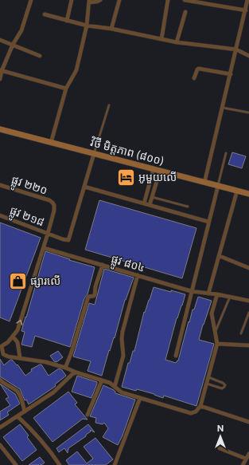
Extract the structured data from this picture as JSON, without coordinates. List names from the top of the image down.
{
  "streets": {
    "main road": ["វិថី មិត្តភាព (៨០០)"],
    "street": ["ផ្លូវ ២២០", "ផ្លូវ ២១៨", "ផ្លូវ ៨០៤"]
  },
  "crossings": [
    ["ផ្លូវ ២២០", "ផ្លូវ ២១៨"]
  ],
  "places": {
    "hotel": ["អូមួយលេី"],
    "shop": ["ផ្សារលើ"]
  },
  "north": "top"
}
